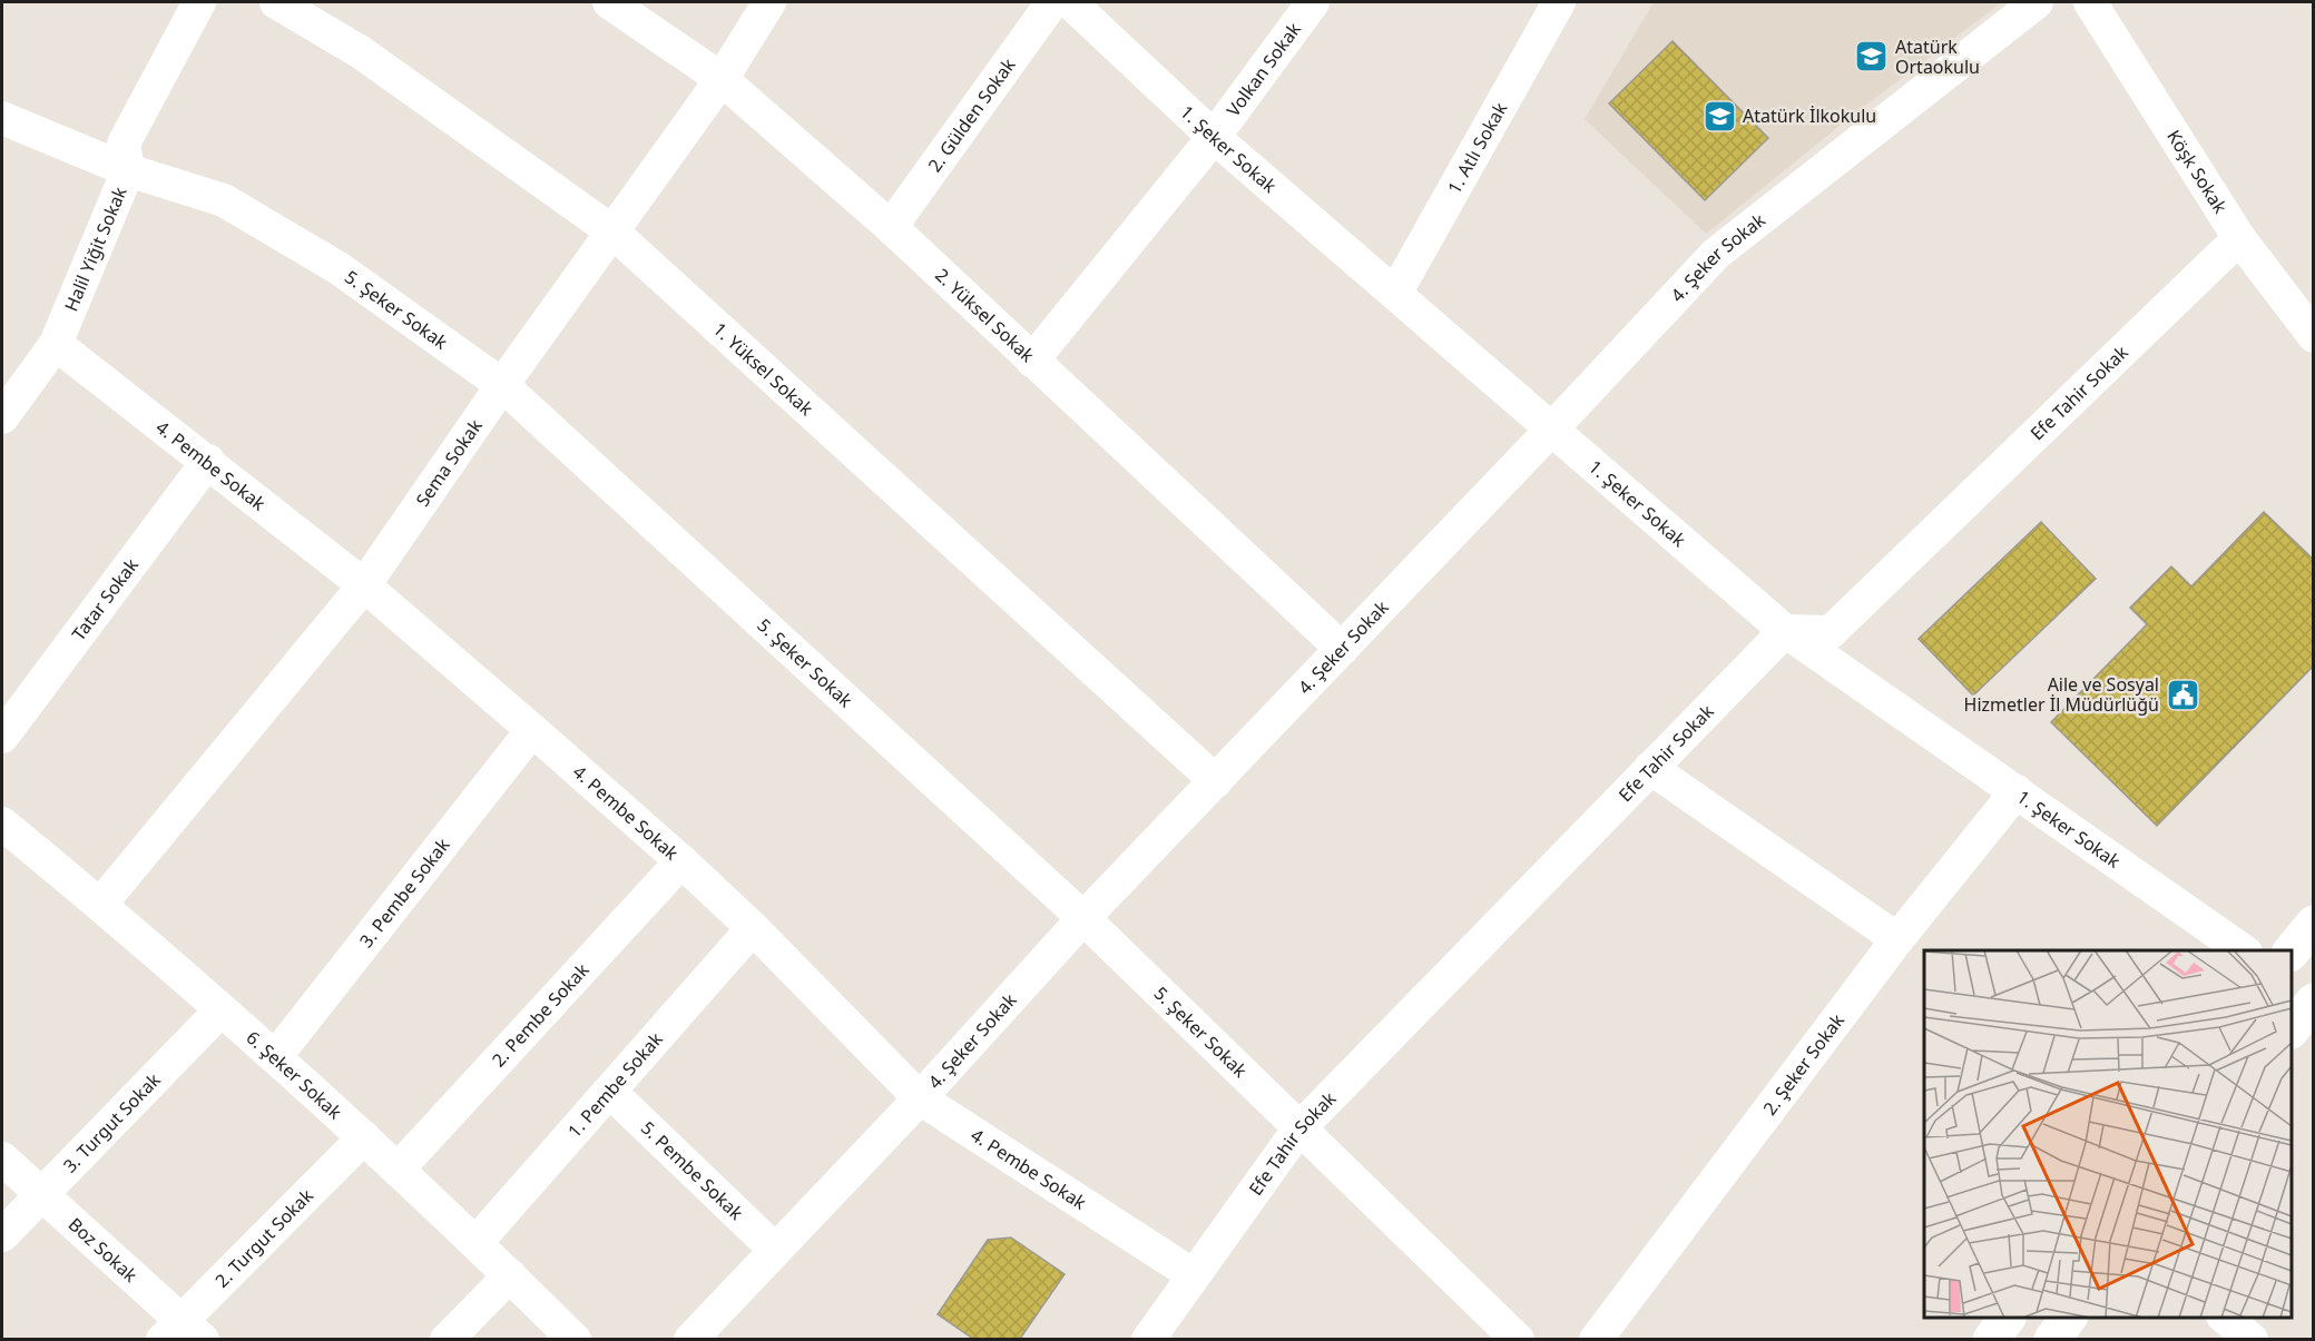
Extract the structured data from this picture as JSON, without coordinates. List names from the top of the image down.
{
  "streets": {
    "street": [
      "Volkan Sokak",
      "2. Gülden Sokak",
      "1. Atlı Sokak",
      "1. Şeker Sokak",
      "Köşk Sokak",
      "Halil Yiğit Sokak",
      "4. Şeker Sokak",
      "5. Şeker Sokak",
      "2. Yüksel Sokak",
      "1. Yüksel Sokak",
      "Efe Tahir Sokak",
      "Sema Sokak",
      "4. Pembe Sokak",
      "Tatar Sokak",
      "3. Pembe Sokak",
      "2. Pembe Sokak",
      "2. Şeker Sokak",
      "6. Şeker Sokak",
      "1. Pembe Sokak",
      "3. Turgut Sokak",
      "5. Pembe Sokak",
      "2. Turgut Sokak",
      "Boz Sokak"
    ]
  },
  "crossings": [
    ["Volkan Sokak", "1. Şeker Sokak"],
    ["Volkan Sokak", "2. Yüksel Sokak"],
    ["2. Gülden Sokak", "2. Yüksel Sokak"],
    ["1. Atlı Sokak", "1. Şeker Sokak"],
    ["1. Şeker Sokak", "4. Şeker Sokak"],
    ["1. Şeker Sokak", "Efe Tahir Sokak"],
    ["1. Şeker Sokak", "2. Şeker Sokak"],
    ["Köşk Sokak", "Efe Tahir Sokak"],
    ["Halil Yiğit Sokak", "5. Şeker Sokak"],
    ["Halil Yiğit Sokak", "4. Pembe Sokak"],
    ["4. Şeker Sokak", "5. Şeker Sokak"],
    ["4. Şeker Sokak", "2. Yüksel Sokak"],
    ["4. Şeker Sokak", "1. Yüksel Sokak"],
    ["4. Şeker Sokak", "4. Pembe Sokak"],
    ["4. Şeker Sokak", "5. Pembe Sokak"],
    ["5. Şeker Sokak", "Efe Tahir Sokak"],
    ["5. Şeker Sokak", "Sema Sokak"],
    ["2. Yüksel Sokak", "Sema Sokak"],
    ["1. Yüksel Sokak", "Sema Sokak"],
    ["Efe Tahir Sokak", "4. Pembe Sokak"],
    ["Sema Sokak", "4. Pembe Sokak"],
    ["Sema Sokak", "6. Şeker Sokak"],
    ["4. Pembe Sokak", "Tatar Sokak"],
    ["4. Pembe Sokak", "3. Pembe Sokak"],
    ["4. Pembe Sokak", "2. Pembe Sokak"],
    ["4. Pembe Sokak", "1. Pembe Sokak"],
    ["3. Pembe Sokak", "6. Şeker Sokak"],
    ["2. Pembe Sokak", "6. Şeker Sokak"],
    ["6. Şeker Sokak", "1. Pembe Sokak"],
    ["6. Şeker Sokak", "3. Turgut Sokak"],
    ["6. Şeker Sokak", "2. Turgut Sokak"],
    ["1. Pembe Sokak", "5. Pembe Sokak"],
    ["3. Turgut Sokak", "Boz Sokak"],
    ["2. Turgut Sokak", "Boz Sokak"]
  ],
  "places": {
    "school or university": ["Atatürk Ortaokulu", "Atatürk İlkokulu"],
    "public building": ["Aile ve Sosyal Hizmetler İl Müdürlüğü"]
  }
}
